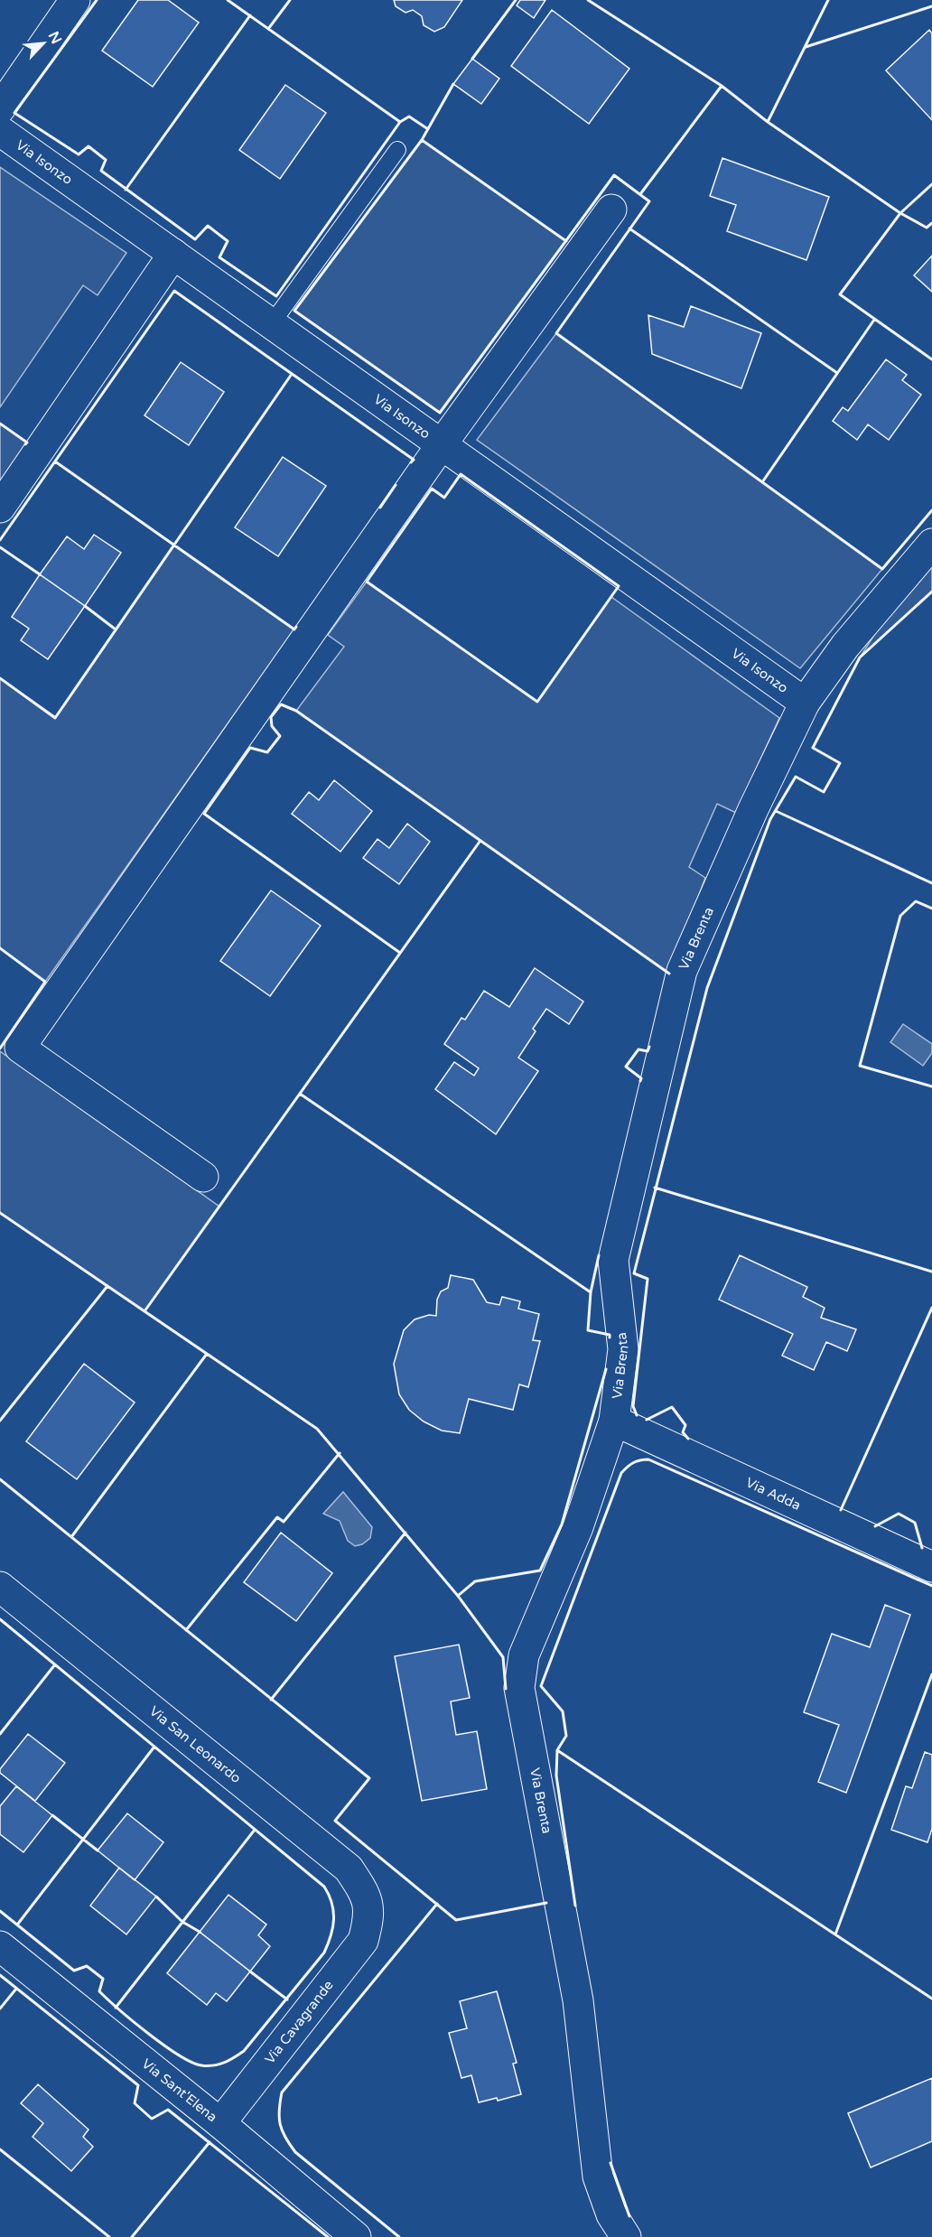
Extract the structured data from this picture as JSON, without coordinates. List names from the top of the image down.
{
  "streets": {
    "street": [
      "Via Isonzo",
      "Via Brenta",
      "Via Adda",
      "Via San Leonardo",
      "Via Cavagrande",
      "Via Sant'Elena"
    ]
  },
  "crossings": [
    ["Via Isonzo", "Via Brenta"],
    ["Via Brenta", "Via Adda"],
    ["Via San Leonardo", "Via Cavagrande"],
    ["Via Cavagrande", "Via Sant'Elena"]
  ],
  "north": "top right"
}
